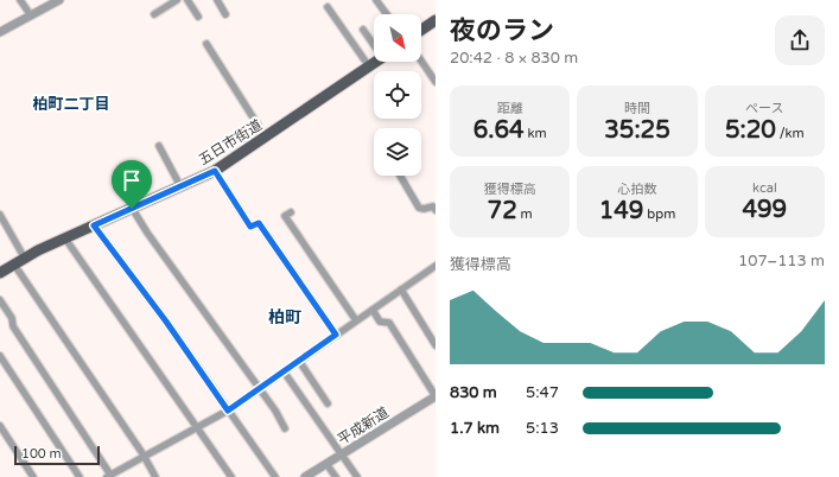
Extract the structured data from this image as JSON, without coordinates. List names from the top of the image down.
{
  "streets": {
    "main road": ["五日市街道"],
    "street": ["平成新道"]
  },
  "districts": ["柏町二丁目", "柏町"],
  "scale_bar": "100 m",
  "north": "bottom right",
  "page": {
    "heading": ["夜のラン", "20:42 · 8 × 830 m"],
    "stats": [
      ["距離", "6.64 km"],
      ["時間", "35:25"],
      ["ペース", "5:20 /km"],
      ["獲得標高", "72 m"],
      ["心拍数", "149 bpm"],
      ["kcal", "499"]
    ],
    "chart": ["獲得標高", "107–113 m"],
    "list": [
      {
        "name": "830 m",
        "note": "5:47"
      },
      {
        "name": "1.7 km",
        "note": "5:13"
      }
    ],
    "scale": "100 m"
  }
}
